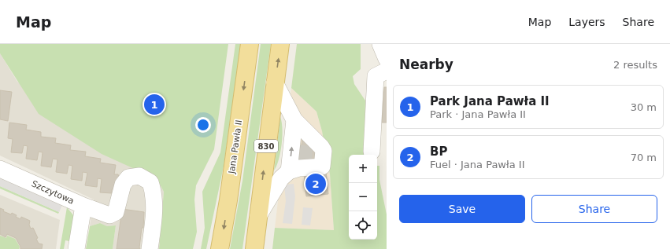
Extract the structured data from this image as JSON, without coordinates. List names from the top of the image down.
{
  "streets": {
    "main road": ["830", "Jana Pawła II"],
    "street": ["Szczytowa"]
  },
  "page": {
    "header": "Map",
    "nav": ["Map", "Layers", "Share"],
    "heading": ["Nearby", "2 results"],
    "list": [
      {
        "mark": "1",
        "name": "Park Jana Pawła II",
        "note": "Park · Jana Pawła II",
        "value": "30 m"
      },
      {
        "mark": "2",
        "name": "BP",
        "note": "Fuel · Jana Pawła II",
        "value": "70 m"
      }
    ],
    "pins": ["1", "2"],
    "map_buttons": ["+", "−"],
    "buttons": ["Save", "Share"]
  }
}
